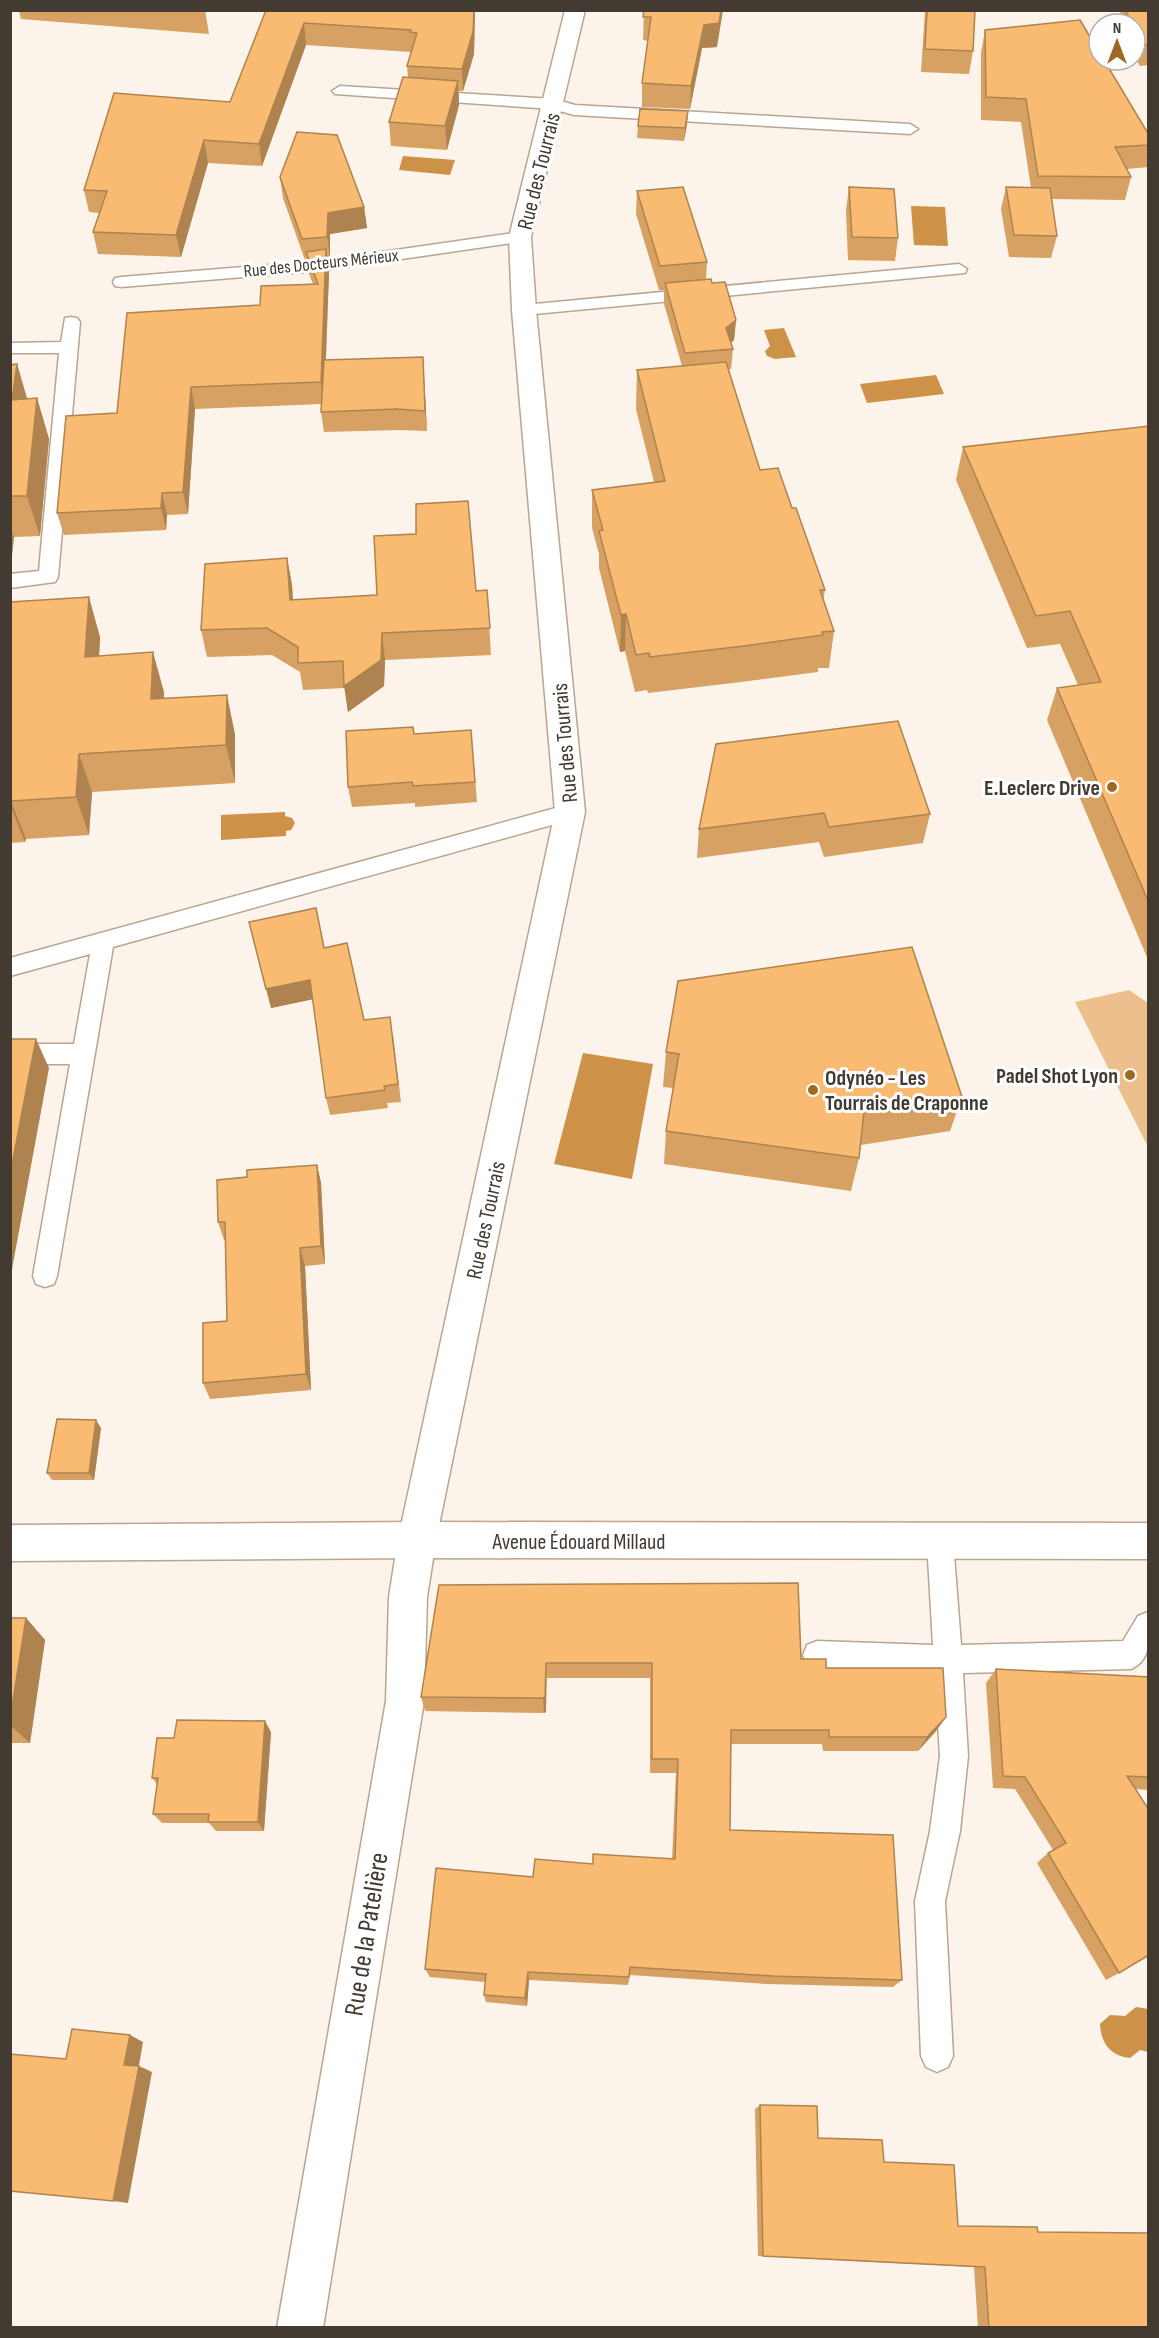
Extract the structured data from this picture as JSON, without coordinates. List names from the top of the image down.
{
  "streets": {
    "street": ["Rue des Tourrais", "Avenue Édouard Millaud", "Rue de la Patelière"],
    "lane": ["Rue des Docteurs Mérieux"]
  },
  "crossings": [
    ["Rue des Tourrais", "Rue des Docteurs Mérieux"],
    ["Rue des Tourrais", "Avenue Édouard Millaud"],
    ["Rue des Tourrais", "Rue de la Patelière"],
    ["Avenue Édouard Millaud", "Rue de la Patelière"]
  ],
  "places": ["E.Leclerc Drive", "Padel Shot Lyon", "Odynéo - Les Tourrais de Craponne"],
  "north": "top"
}
